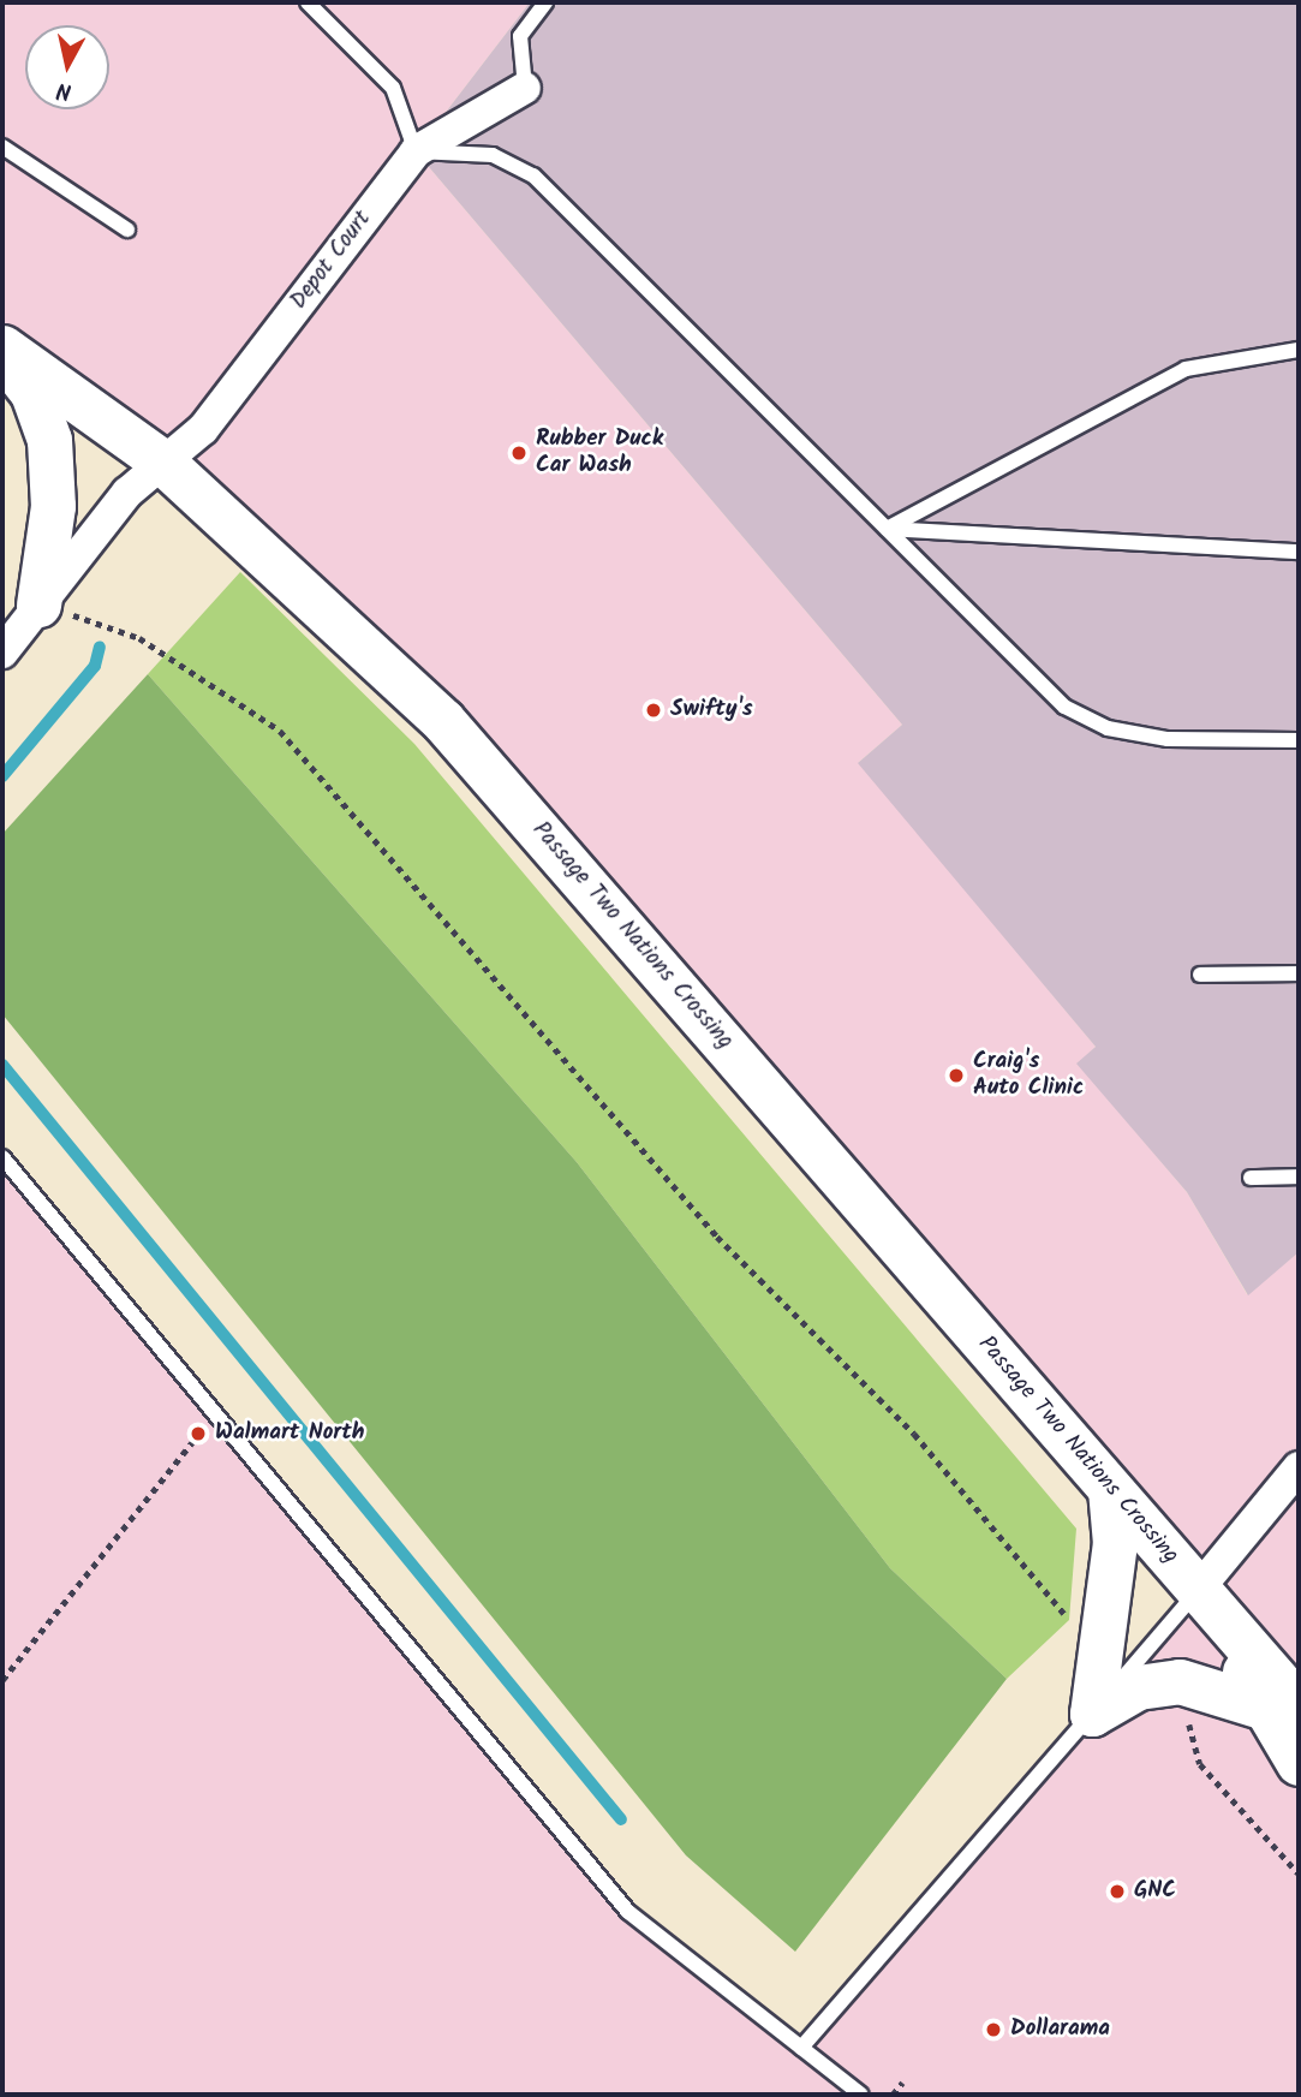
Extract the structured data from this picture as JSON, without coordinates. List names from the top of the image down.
{
  "streets": {
    "main road": ["Passage Two Nations Crossing"],
    "street": ["Depot Court"]
  },
  "crossings": [
    ["Depot Court", "Passage Two Nations Crossing"]
  ],
  "places": [
    "Rubber Duck Car Wash",
    "Swifty's",
    "Craig's Auto Clinic",
    "Walmart North",
    "GNC",
    "Dollarama"
  ],
  "north": "bottom"
}
